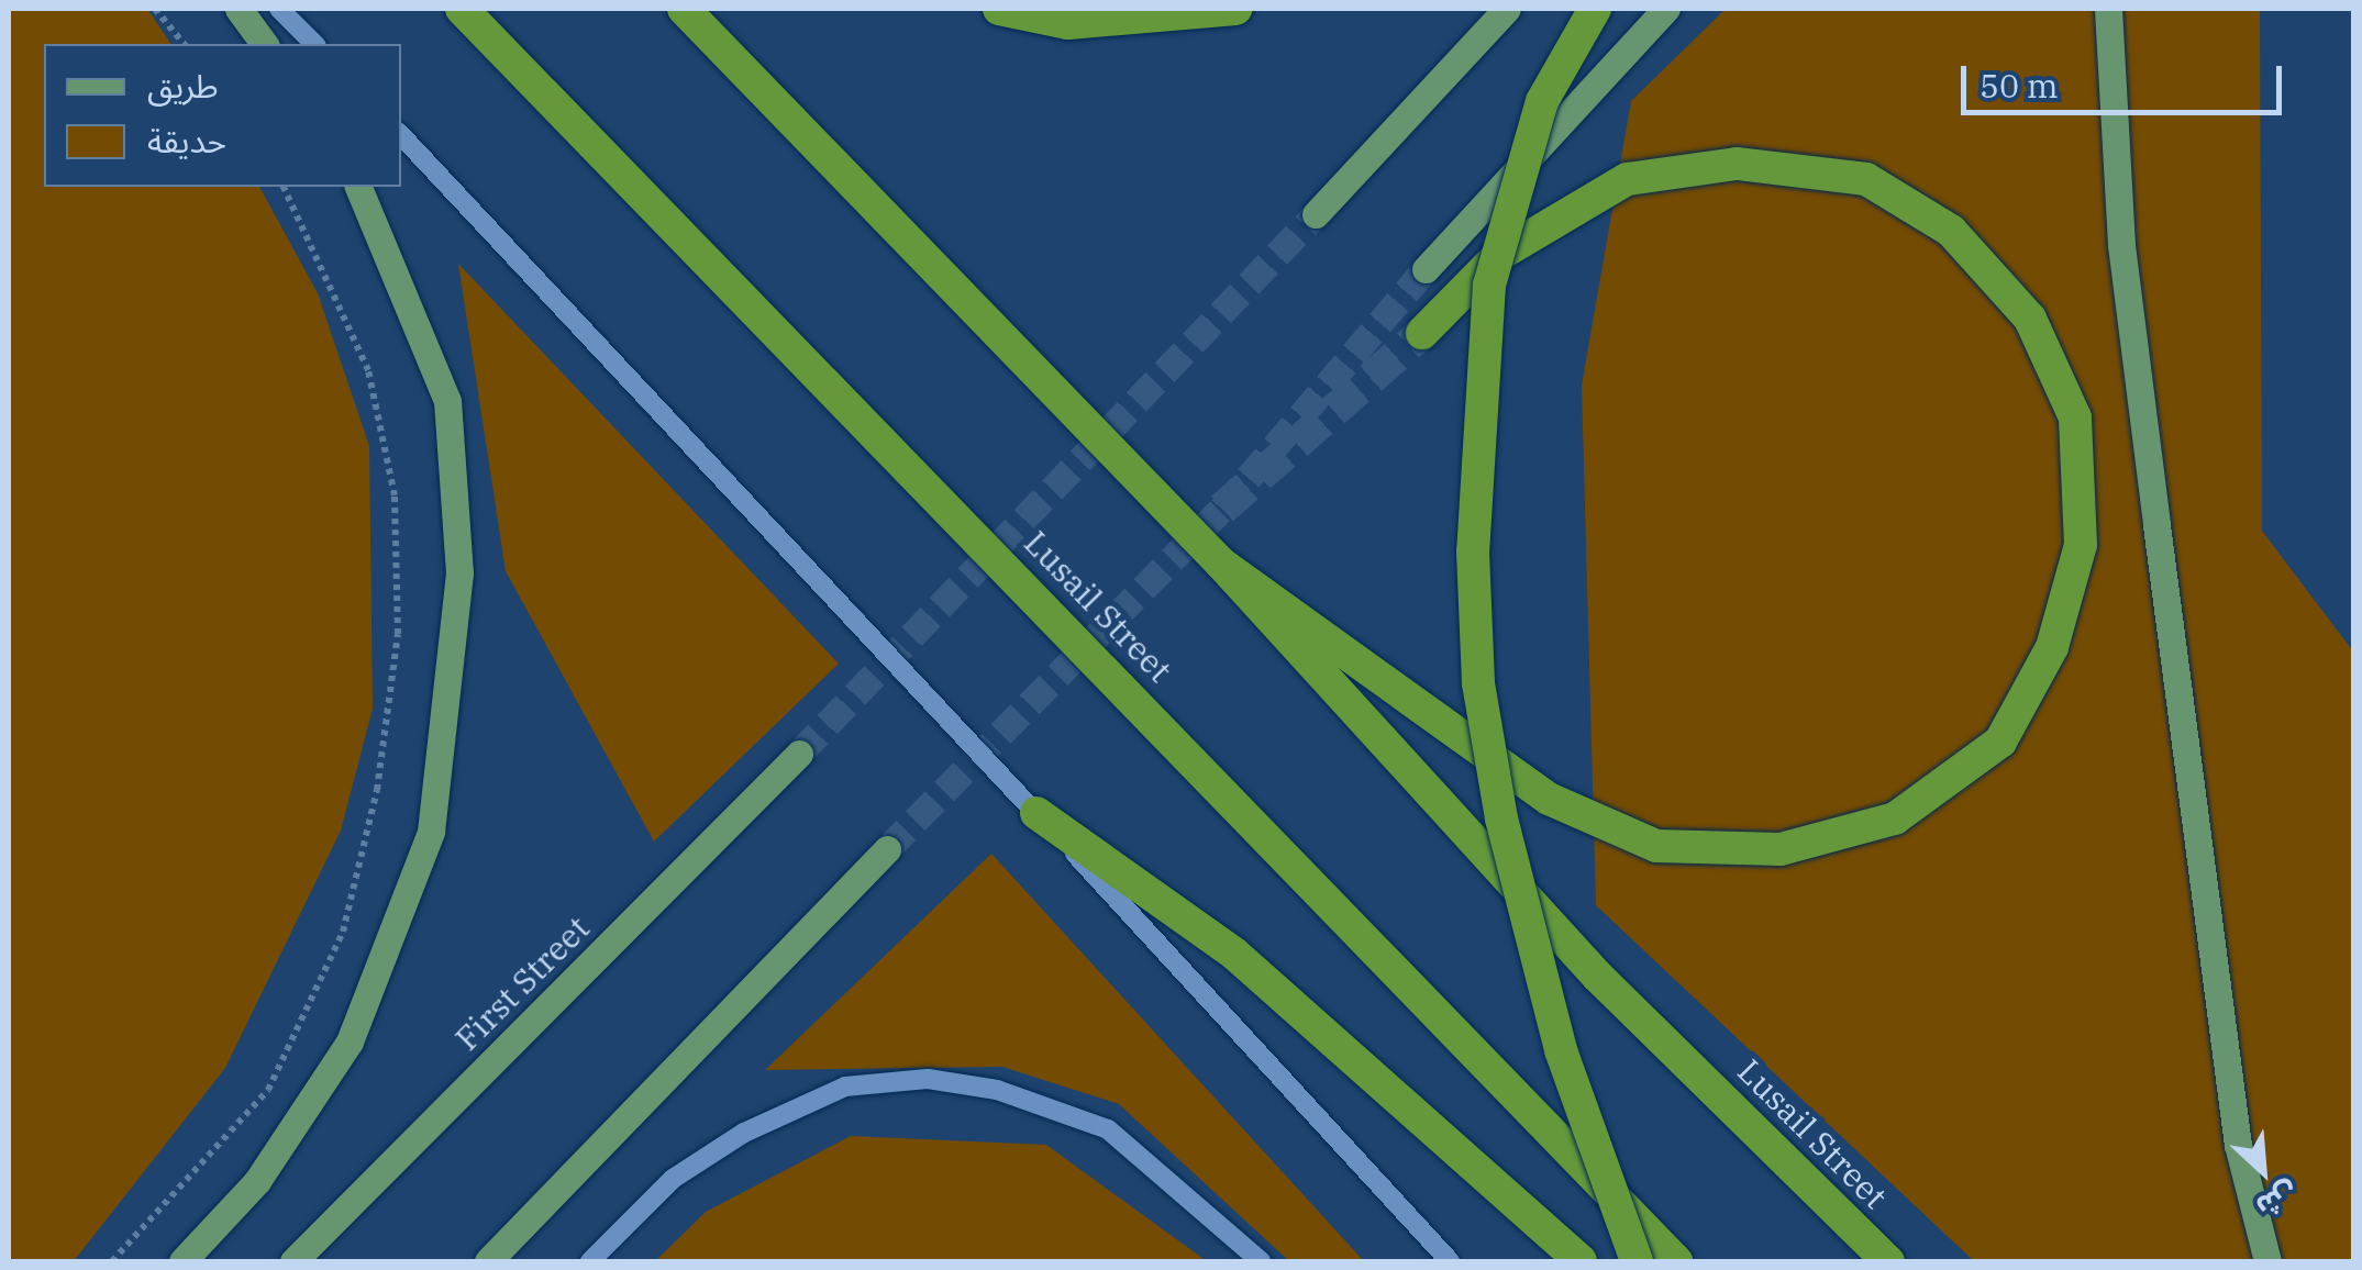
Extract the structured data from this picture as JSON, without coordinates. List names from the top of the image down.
{
  "streets": {
    "highway": ["Lusail Street"],
    "main road": ["First Street"]
  },
  "legend": ["طريق", "حديقة"],
  "scale_bar": "50 m",
  "north": "bottom right"
}
